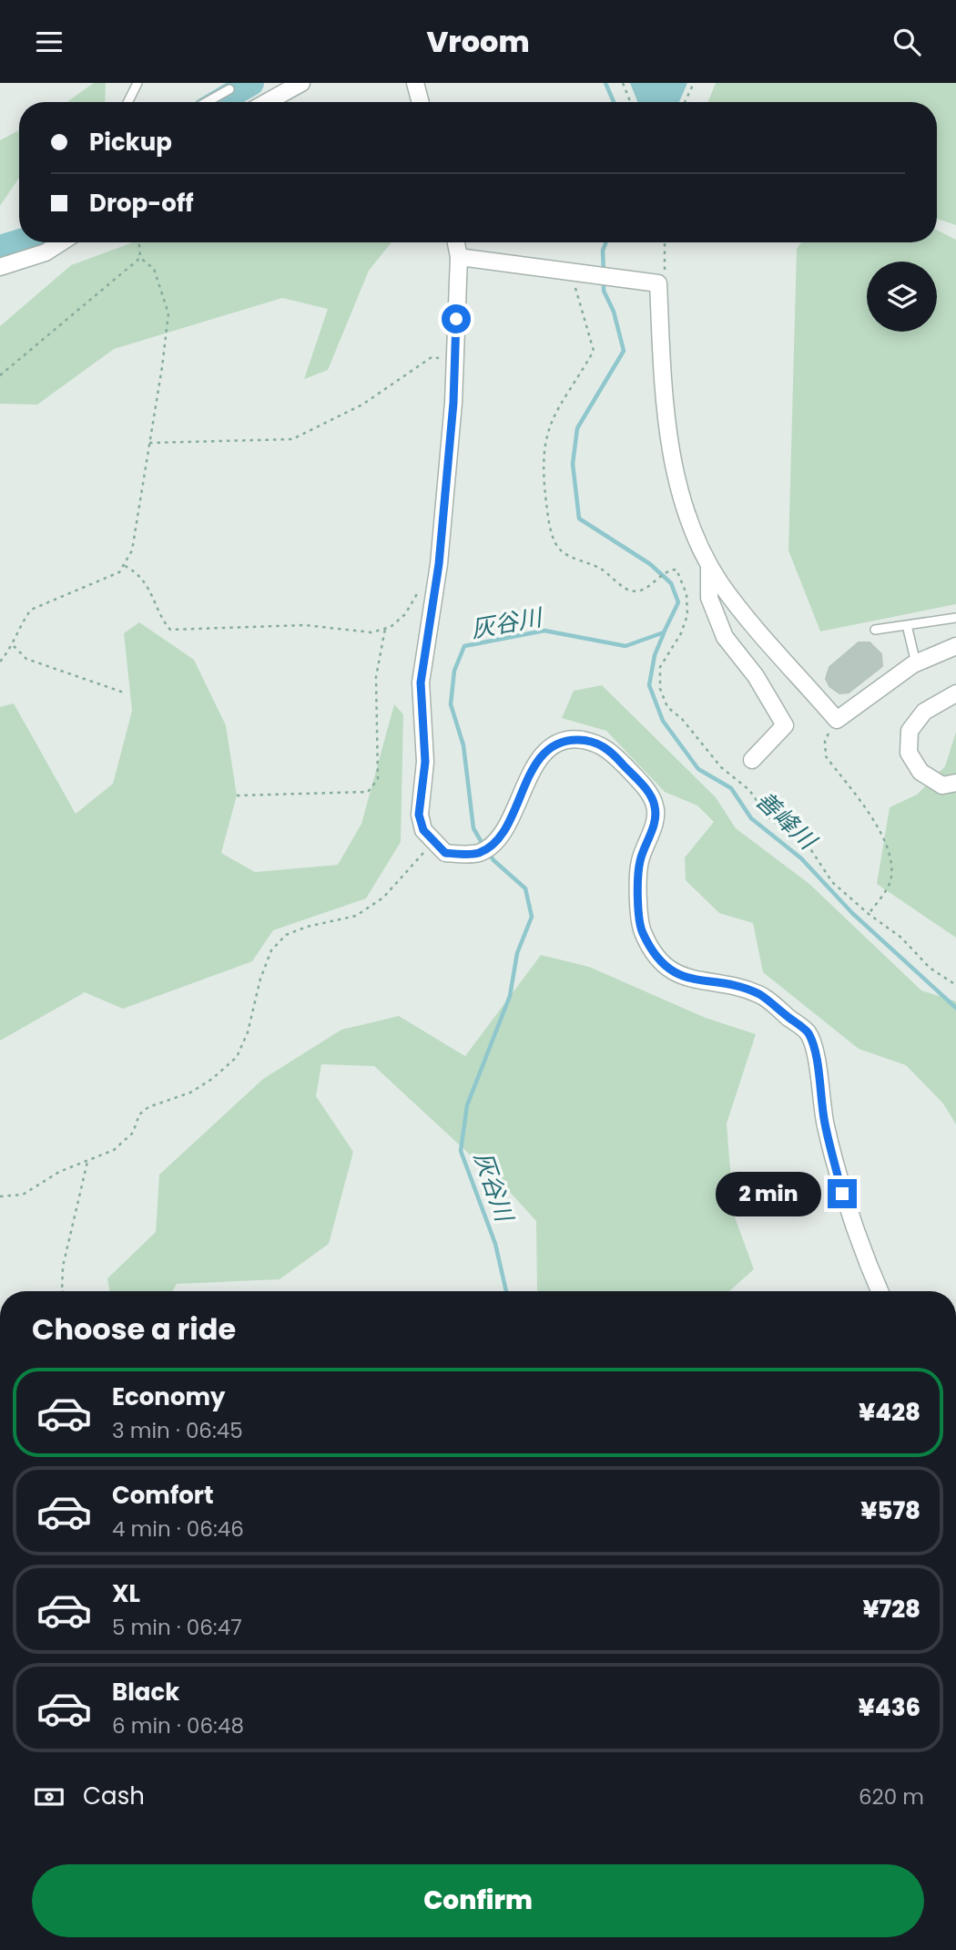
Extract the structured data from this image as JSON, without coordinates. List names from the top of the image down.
{
  "water": ["灰谷川", "善峰川"],
  "page": {
    "header": "Vroom",
    "banner": ["Pickup", "Drop-off"],
    "bubble": "2 min",
    "heading": "Choose a ride",
    "list": [
      {
        "name": "Economy",
        "note": "3 min · 06:45",
        "value": "¥428"
      },
      {
        "name": "Comfort",
        "note": "4 min · 06:46",
        "value": "¥578"
      },
      {
        "name": "XL",
        "note": "5 min · 06:47",
        "value": "¥728"
      },
      {
        "name": "Black",
        "note": "6 min · 06:48",
        "value": "¥436"
      }
    ],
    "pay": ["Cash", "620 m"],
    "buttons": "Confirm"
  }
}
